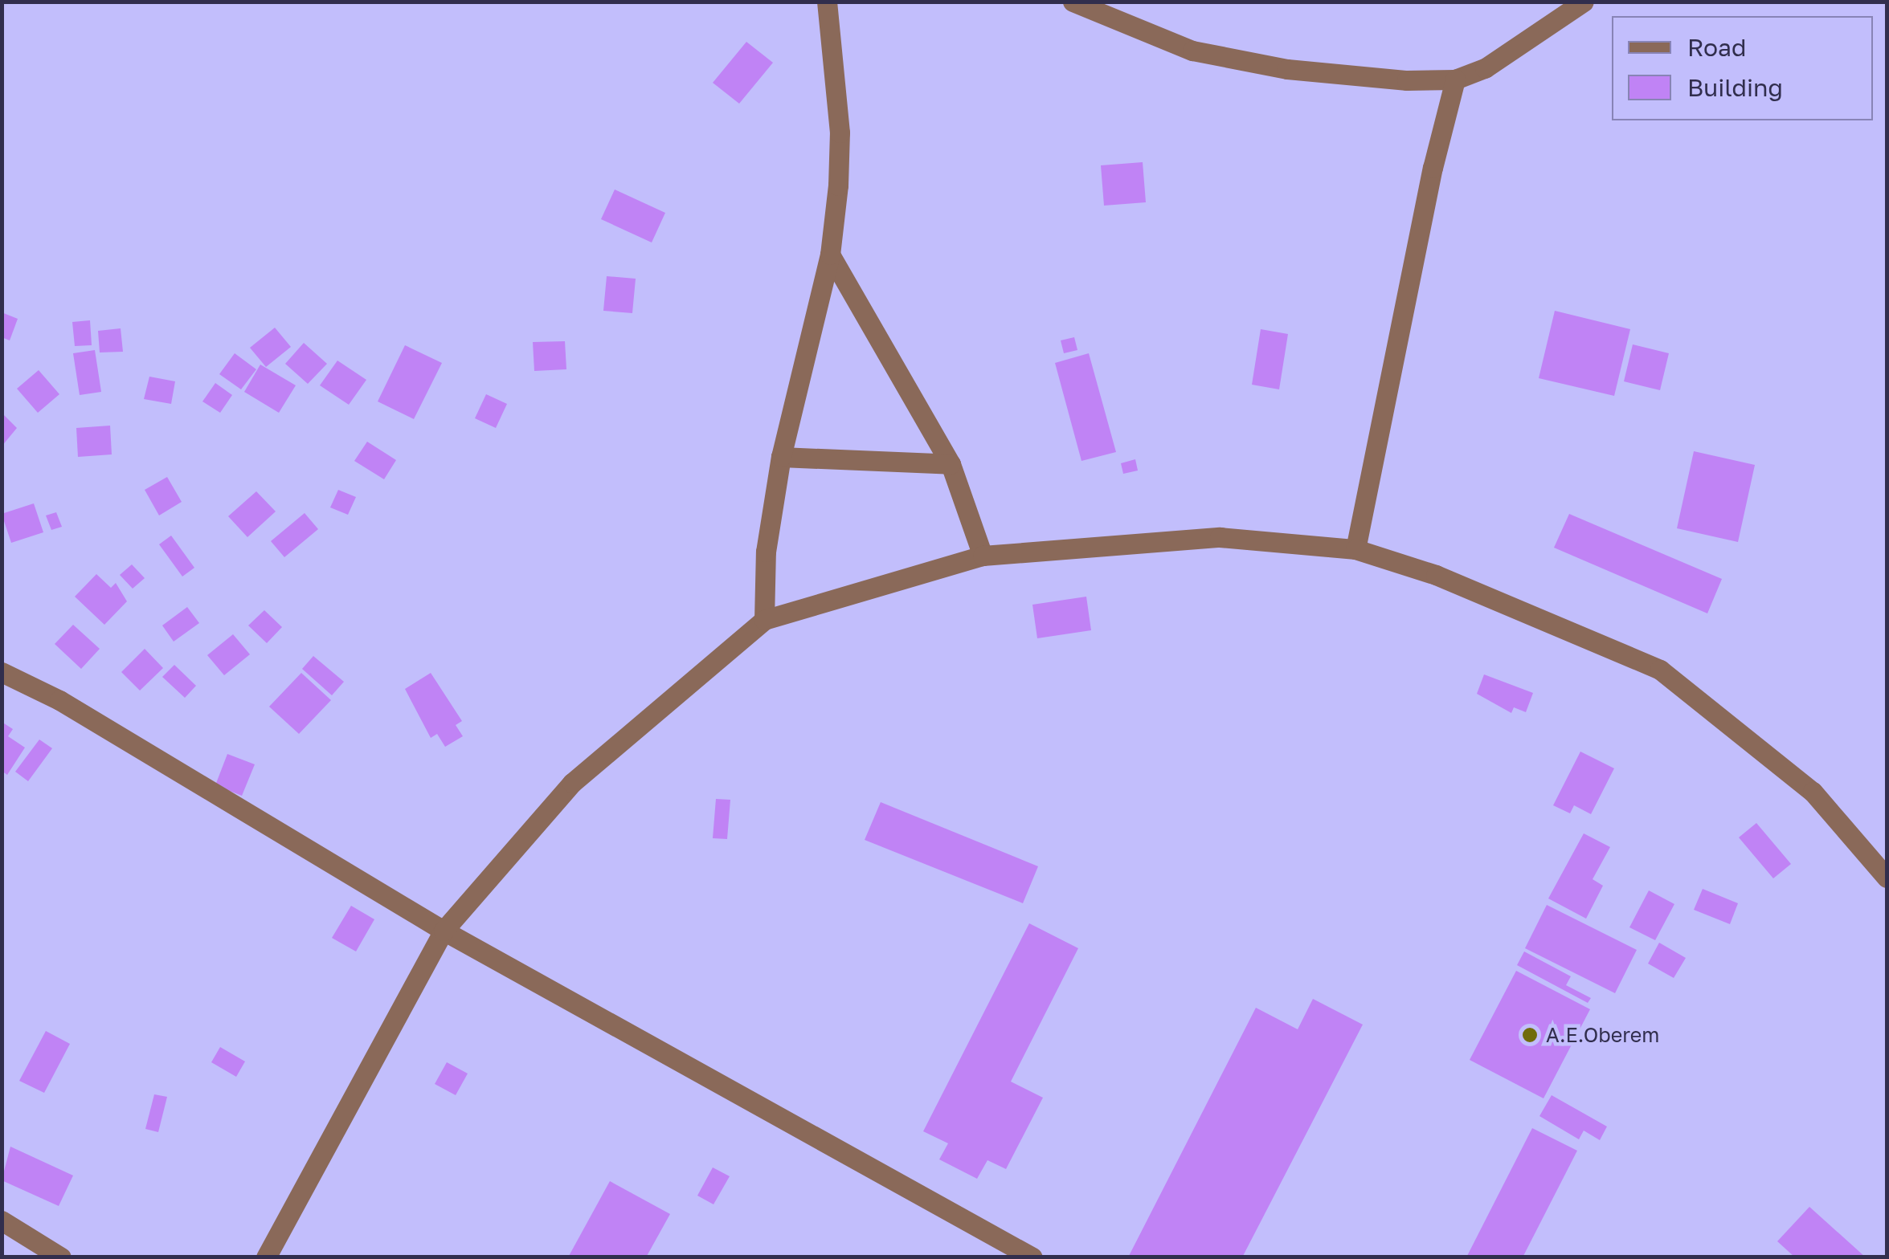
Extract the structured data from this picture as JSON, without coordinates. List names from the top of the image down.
{
  "places": ["A.E.Oberem"],
  "legend": ["Road", "Building"]
}
